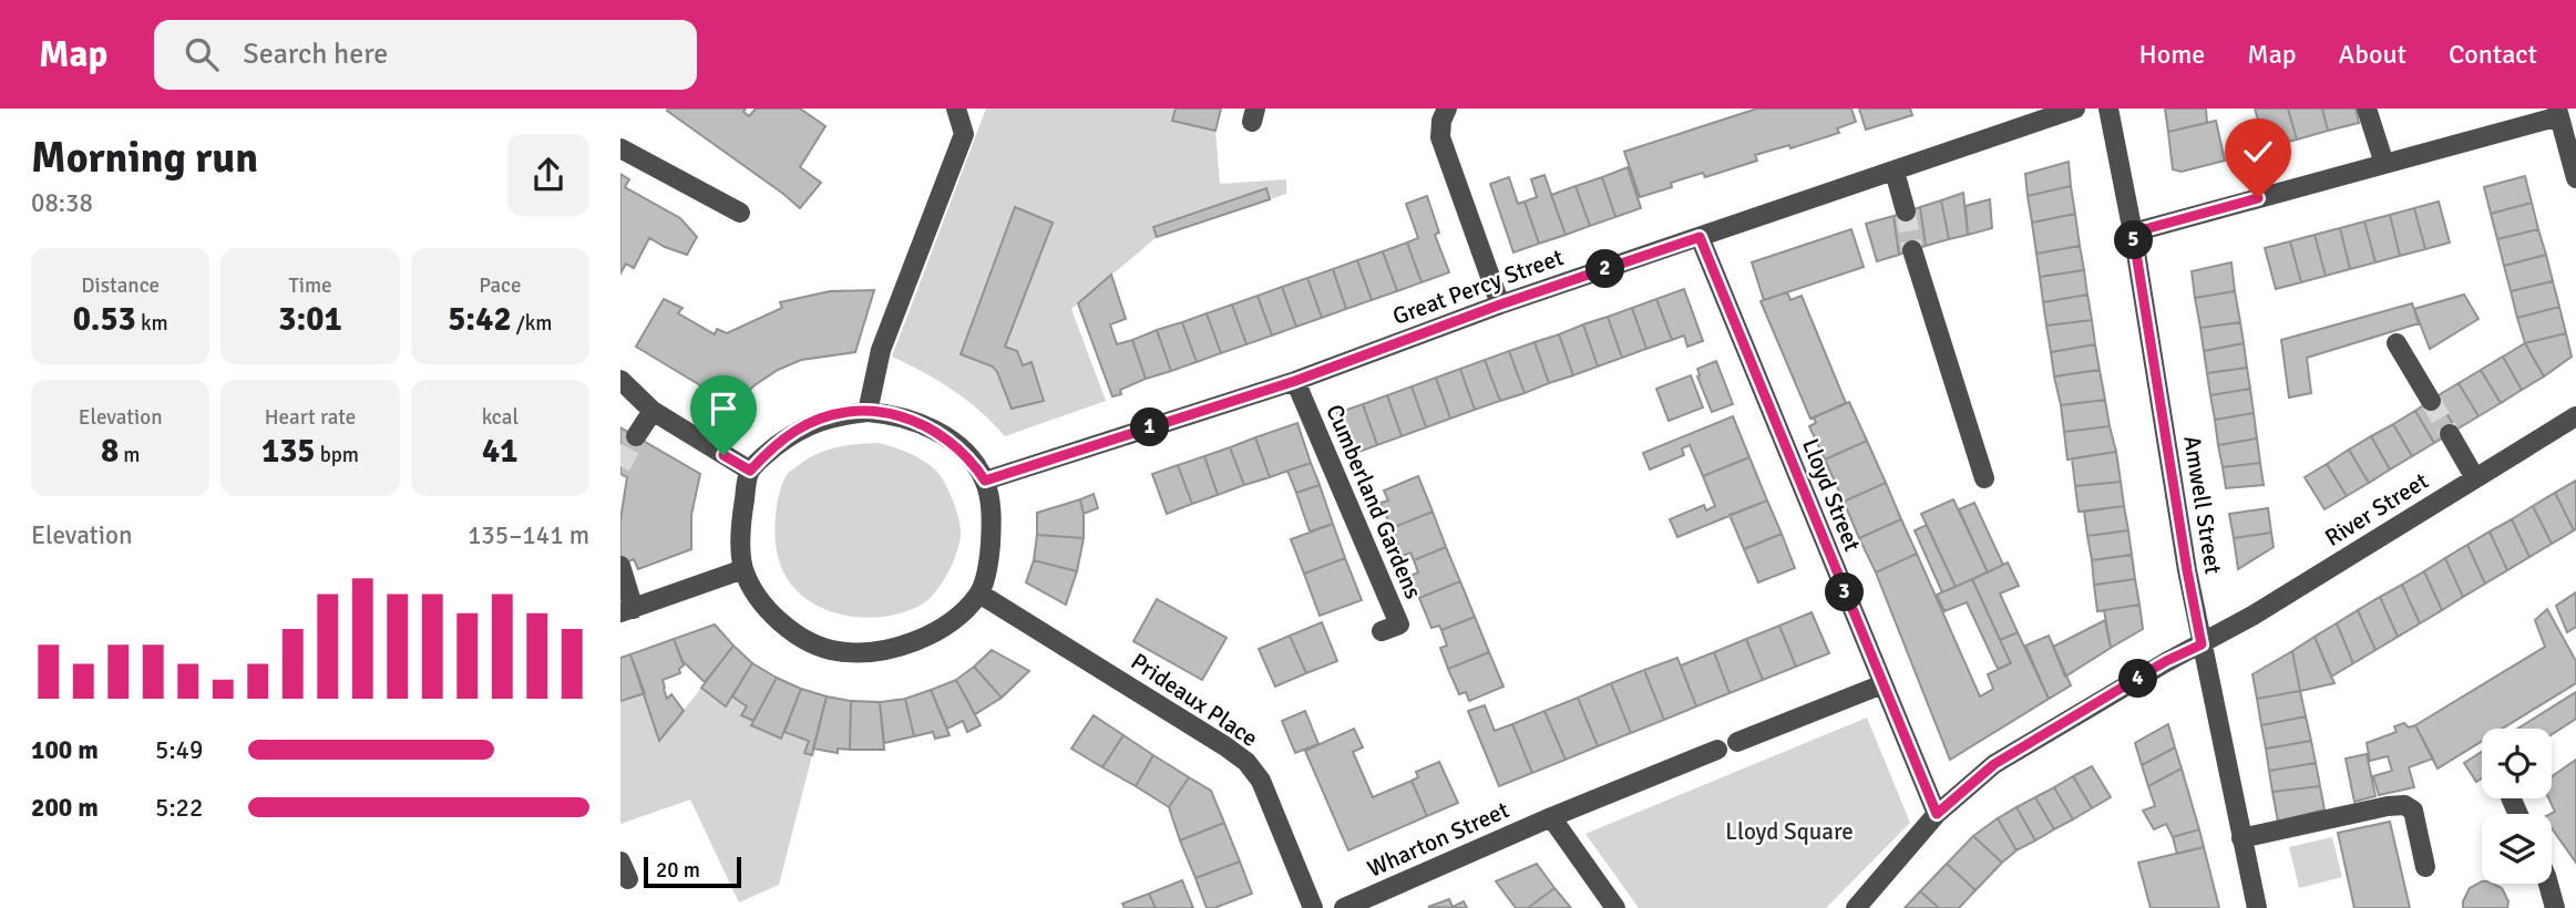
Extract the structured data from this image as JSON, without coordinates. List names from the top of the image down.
{
  "streets": {
    "street": [
      "Great Percy Street",
      "Lloyd Street",
      "Cumberland Gardens",
      "Amwell Street",
      "River Street",
      "Prideaux Place",
      "Wharton Street"
    ]
  },
  "crossings": [
    ["Great Percy Street", "Lloyd Street"],
    ["Great Percy Street", "Cumberland Gardens"],
    ["Great Percy Street", "Prideaux Place"],
    ["Lloyd Street", "River Street"],
    ["Amwell Street", "River Street"]
  ],
  "parks": ["Lloyd Square"],
  "scale_bar": "20 m",
  "page": {
    "header": "Map",
    "search": "Search here",
    "nav": [
      "Home",
      "Map",
      "About",
      "Contact"
    ],
    "heading": ["Morning run", "08:38"],
    "pins": [
      "5",
      "2",
      "1",
      "3",
      "4"
    ],
    "stats": [
      ["Distance", "0.53 km"],
      ["Time", "3:01"],
      ["Pace", "5:42 /km"],
      ["Elevation", "8 m"],
      ["Heart rate", "135 bpm"],
      ["kcal", "41"]
    ],
    "chart": ["Elevation", "135–141 m"],
    "list": [
      {
        "name": "100 m",
        "note": "5:49"
      },
      {
        "name": "200 m",
        "note": "5:22"
      }
    ],
    "scale": "20 m"
  }
}
